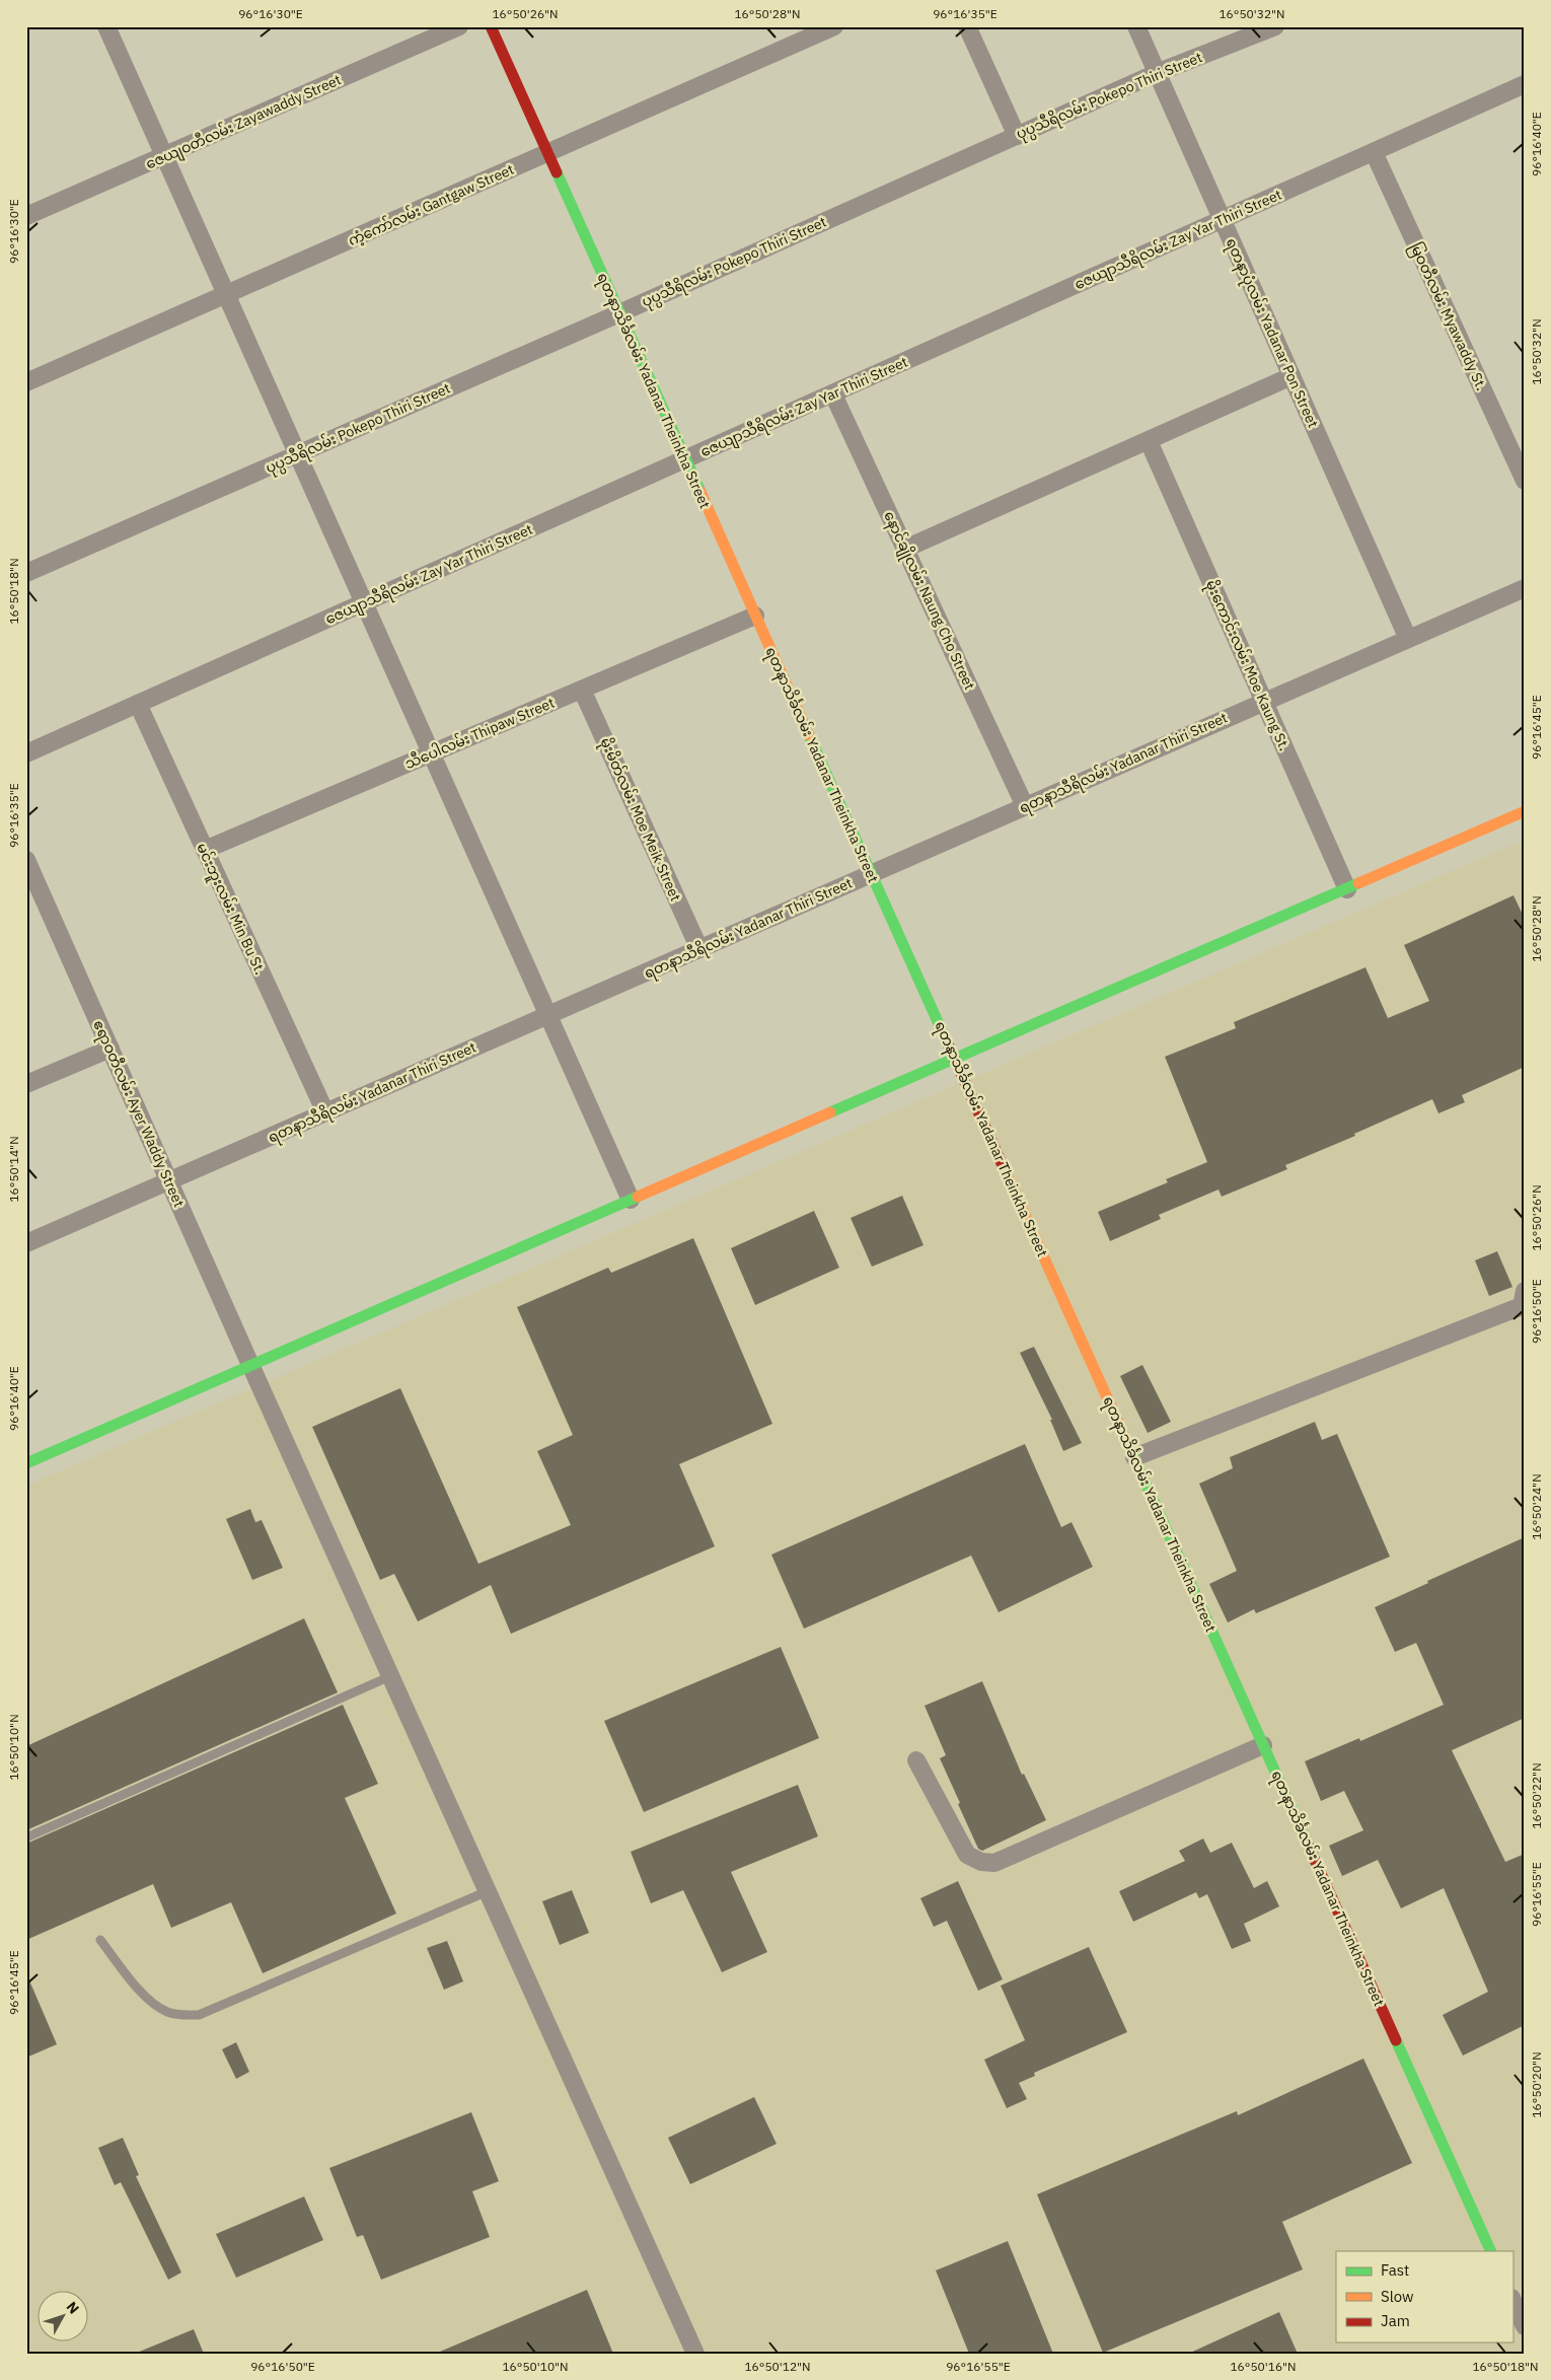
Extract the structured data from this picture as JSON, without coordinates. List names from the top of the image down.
{
  "streets": {
    "street": [
      "ပုပ္ပသီရိလမ်း Pokepo Thiri Street",
      "ဇေယျဝတီလမ်း Zayawaddy Street",
      "ကံ့ကော်လမ်း Gantgaw Street",
      "ဇေယျာသီရိလမ်း Zay Yar Thiri Street",
      "မြဝတီလမ်း Myawaddy St.",
      "ရတနာပုံလမ်း Yadanar Pon Street",
      "ရတနာသိင်္ခလမ်း Yadanar Theinkha Street",
      "နောင်ချိုလမ်း Naung Cho Street",
      "မိုးကောင်းလမ်း Moe Kaung St.",
      "သီပေါလမ်း Thipaw Street",
      "ရတနာသီရိလမ်း Yadanar Thiri Street",
      "မိုးမိတ်လမ်း Moe Meik Street",
      "မင်းဘူးလမ်း Min Bu St.",
      "ဧရာဝတီလမ်း Ayer Waddy Street"
    ]
  },
  "crossings": [
    ["ပုပ္ပသီရိလမ်း Pokepo Thiri Street", "ရတနာပုံလမ်း Yadanar Pon Street"],
    ["ပုပ္ပသီရိလမ်း Pokepo Thiri Street", "ရတနာသိင်္ခလမ်း Yadanar Theinkha Street"],
    ["ကံ့ကော်လမ်း Gantgaw Street", "ရတနာသိင်္ခလမ်း Yadanar Theinkha Street"],
    ["ဇေယျာသီရိလမ်း Zay Yar Thiri Street", "မြဝတီလမ်း Myawaddy St."],
    ["ဇေယျာသီရိလမ်း Zay Yar Thiri Street", "ရတနာပုံလမ်း Yadanar Pon Street"],
    ["ဇေယျာသီရိလမ်း Zay Yar Thiri Street", "ရတနာသိင်္ခလမ်း Yadanar Theinkha Street"],
    ["ဇေယျာသီရိလမ်း Zay Yar Thiri Street", "နောင်ချိုလမ်း Naung Cho Street"],
    ["ဇေယျာသီရိလမ်း Zay Yar Thiri Street", "မင်းဘူးလမ်း Min Bu St."],
    ["ရတနာပုံလမ်း Yadanar Pon Street", "ရတနာသီရိလမ်း Yadanar Thiri Street"],
    ["ရတနာသိင်္ခလမ်း Yadanar Theinkha Street", "သီပေါလမ်း Thipaw Street"],
    ["ရတနာသိင်္ခလမ်း Yadanar Theinkha Street", "ရတနာသီရိလမ်း Yadanar Thiri Street"],
    ["နောင်ချိုလမ်း Naung Cho Street", "ရတနာသီရိလမ်း Yadanar Thiri Street"],
    ["မိုးကောင်းလမ်း Moe Kaung St.", "ရတနာသီရိလမ်း Yadanar Thiri Street"],
    ["သီပေါလမ်း Thipaw Street", "မိုးမိတ်လမ်း Moe Meik Street"],
    ["သီပေါလမ်း Thipaw Street", "မင်းဘူးလမ်း Min Bu St."],
    ["ရတနာသီရိလမ်း Yadanar Thiri Street", "မိုးမိတ်လမ်း Moe Meik Street"],
    ["ရတနာသီရိလမ်း Yadanar Thiri Street", "မင်းဘူးလမ်း Min Bu St."],
    ["ရတနာသီရိလမ်း Yadanar Thiri Street", "ဧရာဝတီလမ်း Ayer Waddy Street"]
  ],
  "legend": ["Fast", "Slow", "Jam"],
  "north": "top right",
  "coordinates": [
    "96°16'30\"E",
    "16°50'26\"N",
    "16°50'28\"N",
    "96°16'35\"E",
    "16°50'32\"N",
    "96°16'40\"E",
    "16°50'18\"N",
    "96°16'45\"E",
    "16°50'14\"N",
    "96°16'50\"E",
    "16°50'24\"N",
    "16°50'10\"N",
    "16°50'22\"N",
    "96°16'55\"E",
    "16°50'20\"N",
    "16°50'12\"N",
    "16°50'16\"N"
  ]
}
